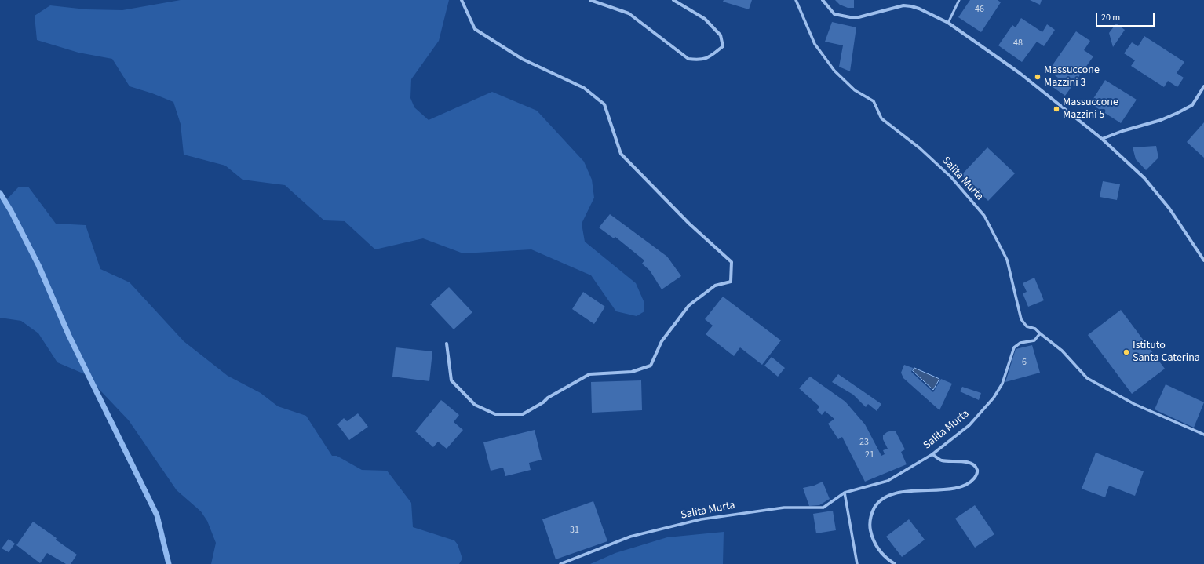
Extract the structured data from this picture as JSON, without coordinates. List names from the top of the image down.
{
  "streets": {
    "street": ["Salita Murta"]
  },
  "places": ["Massuccone Mazzini 3", "Massuccone Mazzini 5", "Istituto Santa Caterina"],
  "house_numbers": [
    "46",
    "48",
    "6",
    "23",
    "21",
    "31"
  ],
  "scale_bar": "20 m"
}
